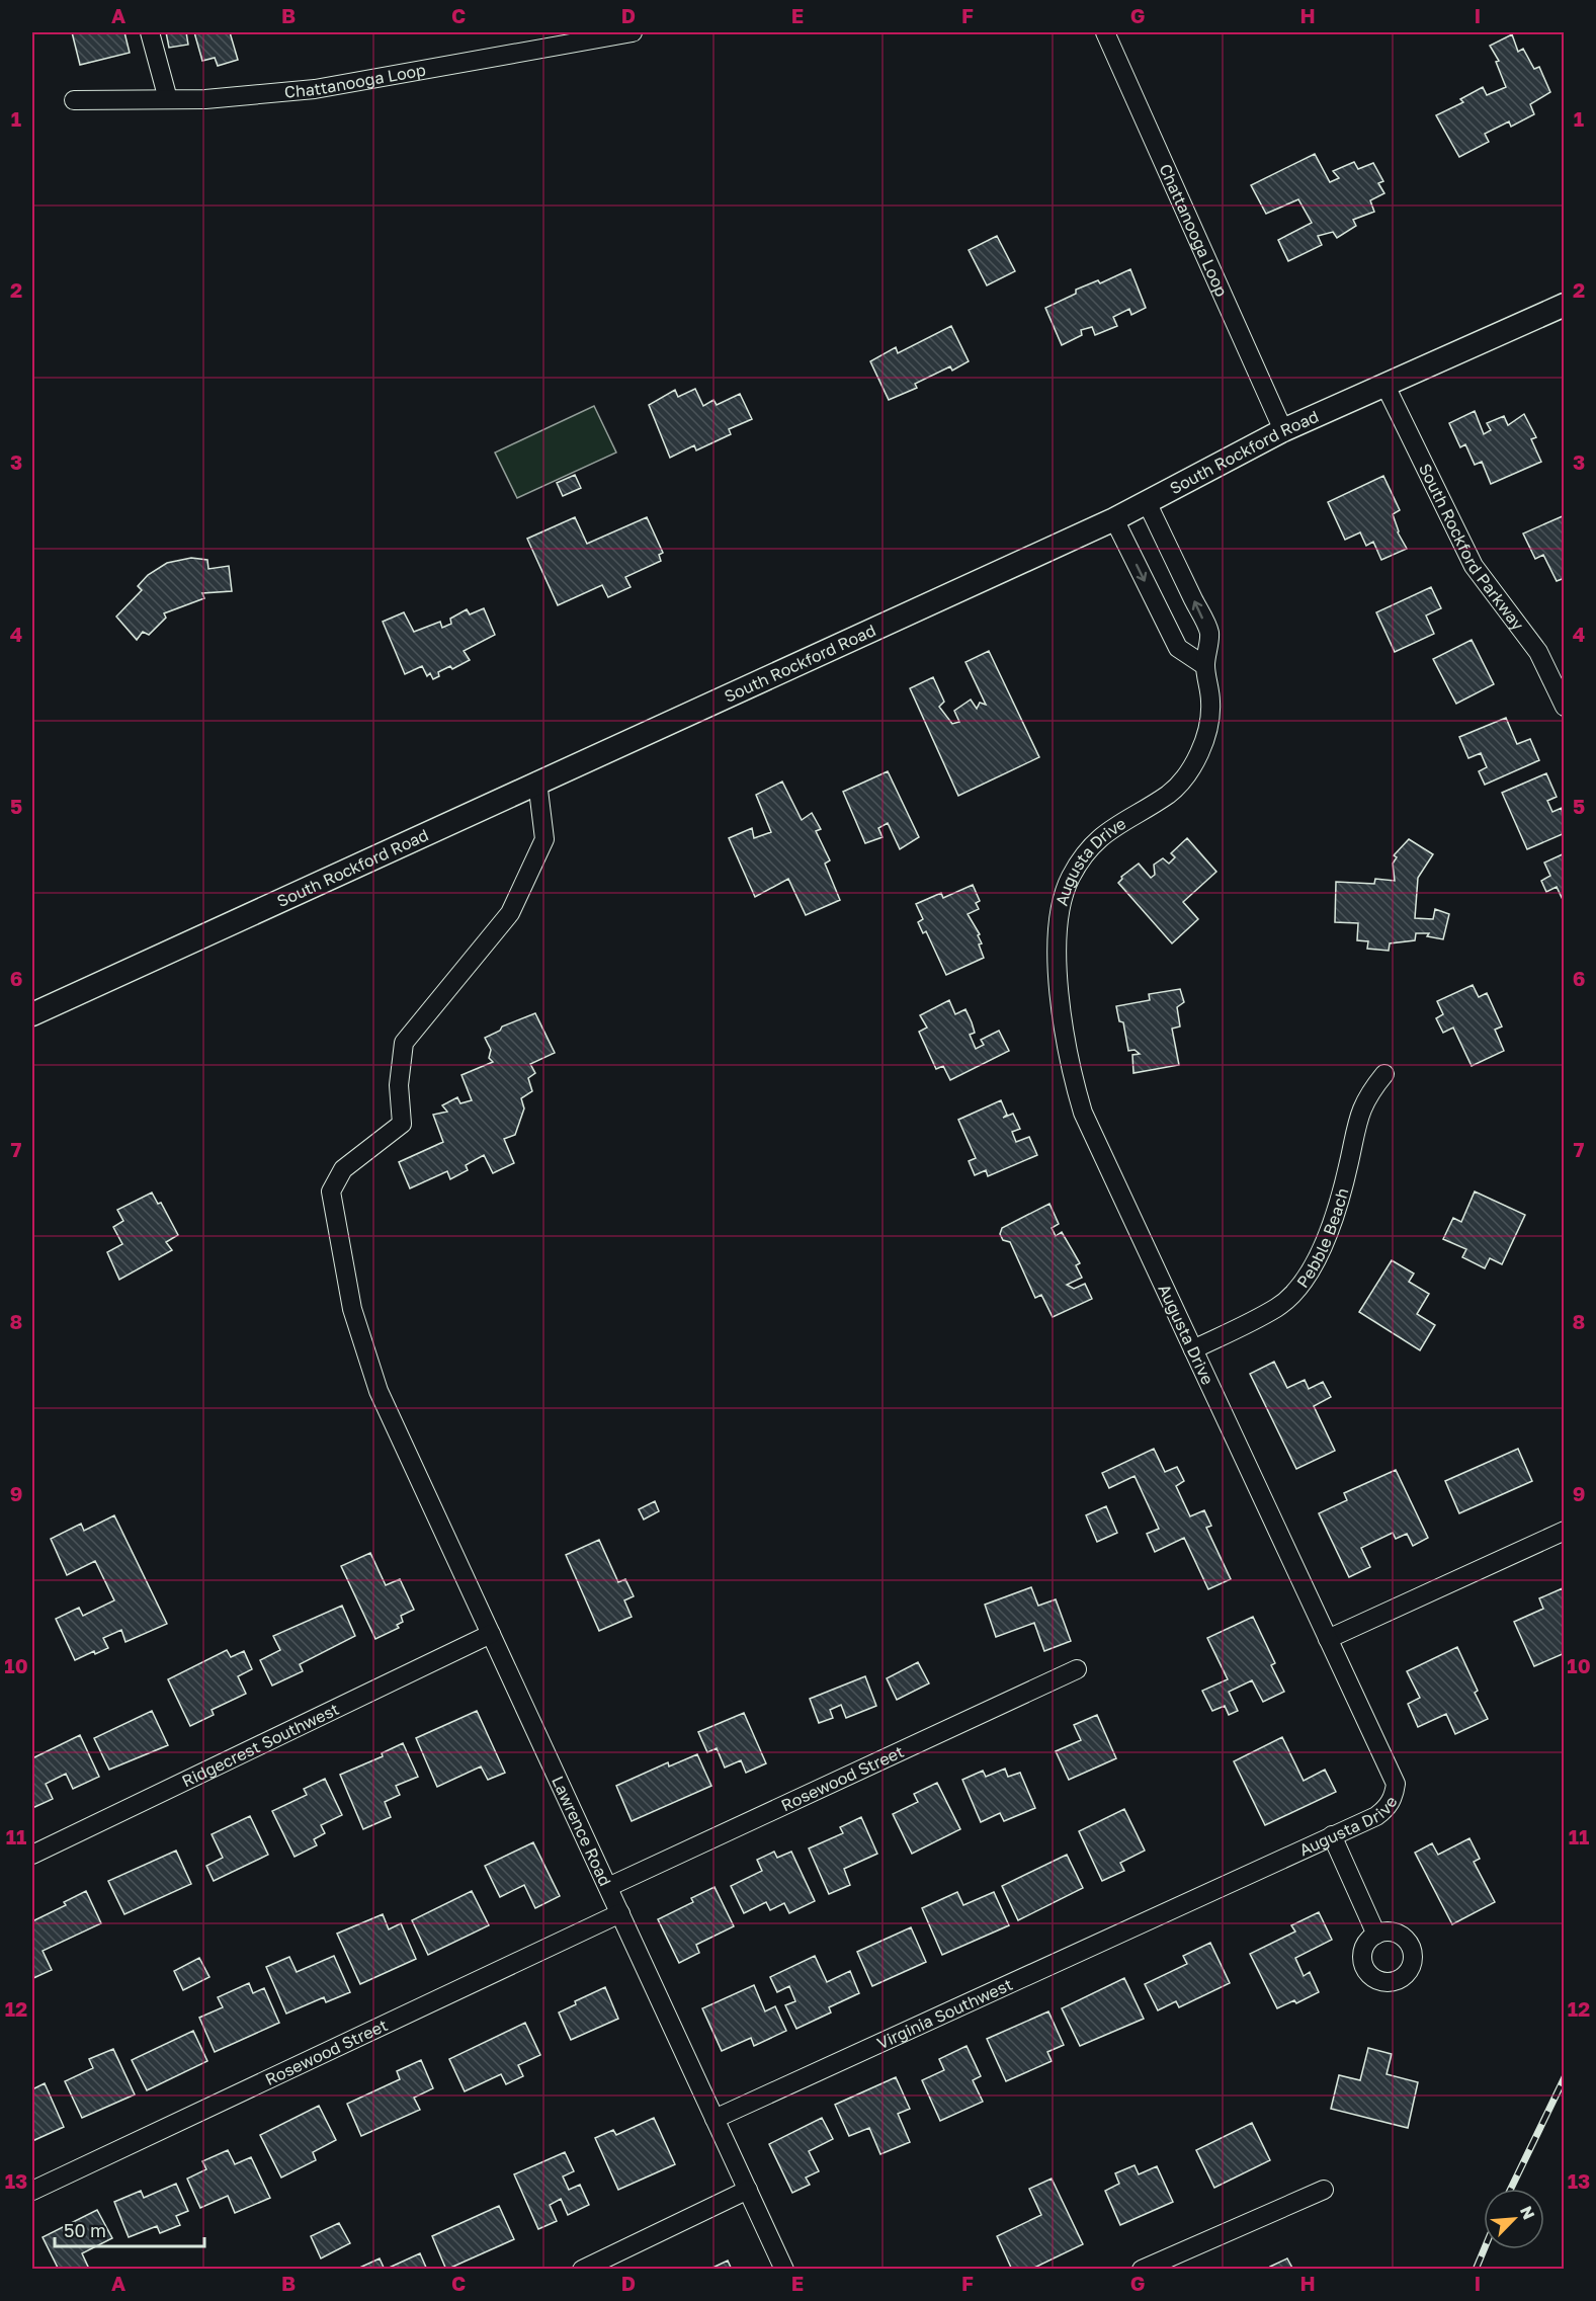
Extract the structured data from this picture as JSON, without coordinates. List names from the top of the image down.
{
  "streets": {
    "street": [
      "Chattanooga Loop",
      "South Rockford Road",
      "South Rockford Parkway",
      "Augusta Drive",
      "Pebble Beach",
      "Ridgecrest Southwest",
      "Rosewood Street",
      "Lawrence Road",
      "Virginia Southwest"
    ]
  },
  "crossings": [
    ["Chattanooga Loop", "South Rockford Road"],
    ["South Rockford Road", "South Rockford Parkway"],
    ["South Rockford Road", "Augusta Drive"],
    ["South Rockford Road", "Lawrence Road"],
    ["Augusta Drive", "Pebble Beach"],
    ["Augusta Drive", "Virginia Southwest"],
    ["Ridgecrest Southwest", "Lawrence Road"],
    ["Rosewood Street", "Lawrence Road"],
    ["Lawrence Road", "Virginia Southwest"]
  ],
  "scale_bar": "50 m",
  "north": "top right",
  "grid": {
    "columns": [
      "A",
      "B",
      "C",
      "D",
      "E",
      "F",
      "G",
      "H",
      "I"
    ],
    "rows": [
      "1",
      "2",
      "3",
      "4",
      "5",
      "6",
      "7",
      "8",
      "9",
      "10",
      "11",
      "12",
      "13"
    ]
  }
}
